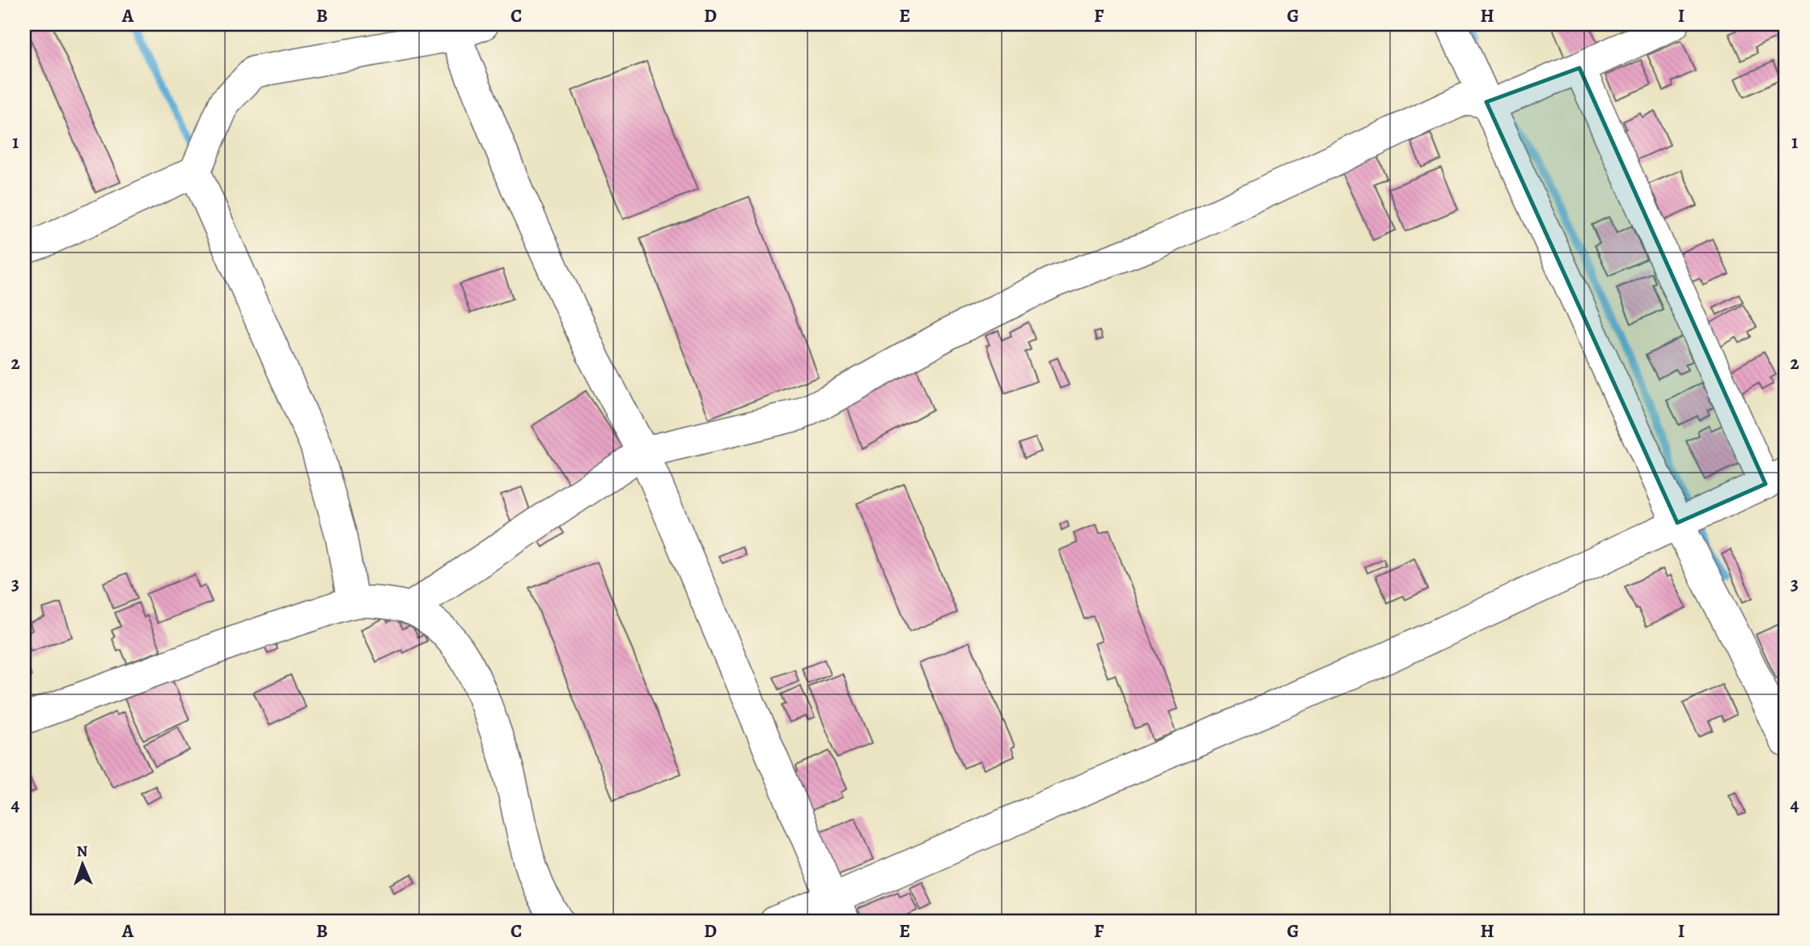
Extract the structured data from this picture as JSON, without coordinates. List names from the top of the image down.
{
  "north": "top",
  "grid": {
    "columns": [
      "A",
      "B",
      "C",
      "D",
      "E",
      "F",
      "G",
      "H",
      "I"
    ],
    "rows": [
      "1",
      "2",
      "3",
      "4"
    ]
  }
}
